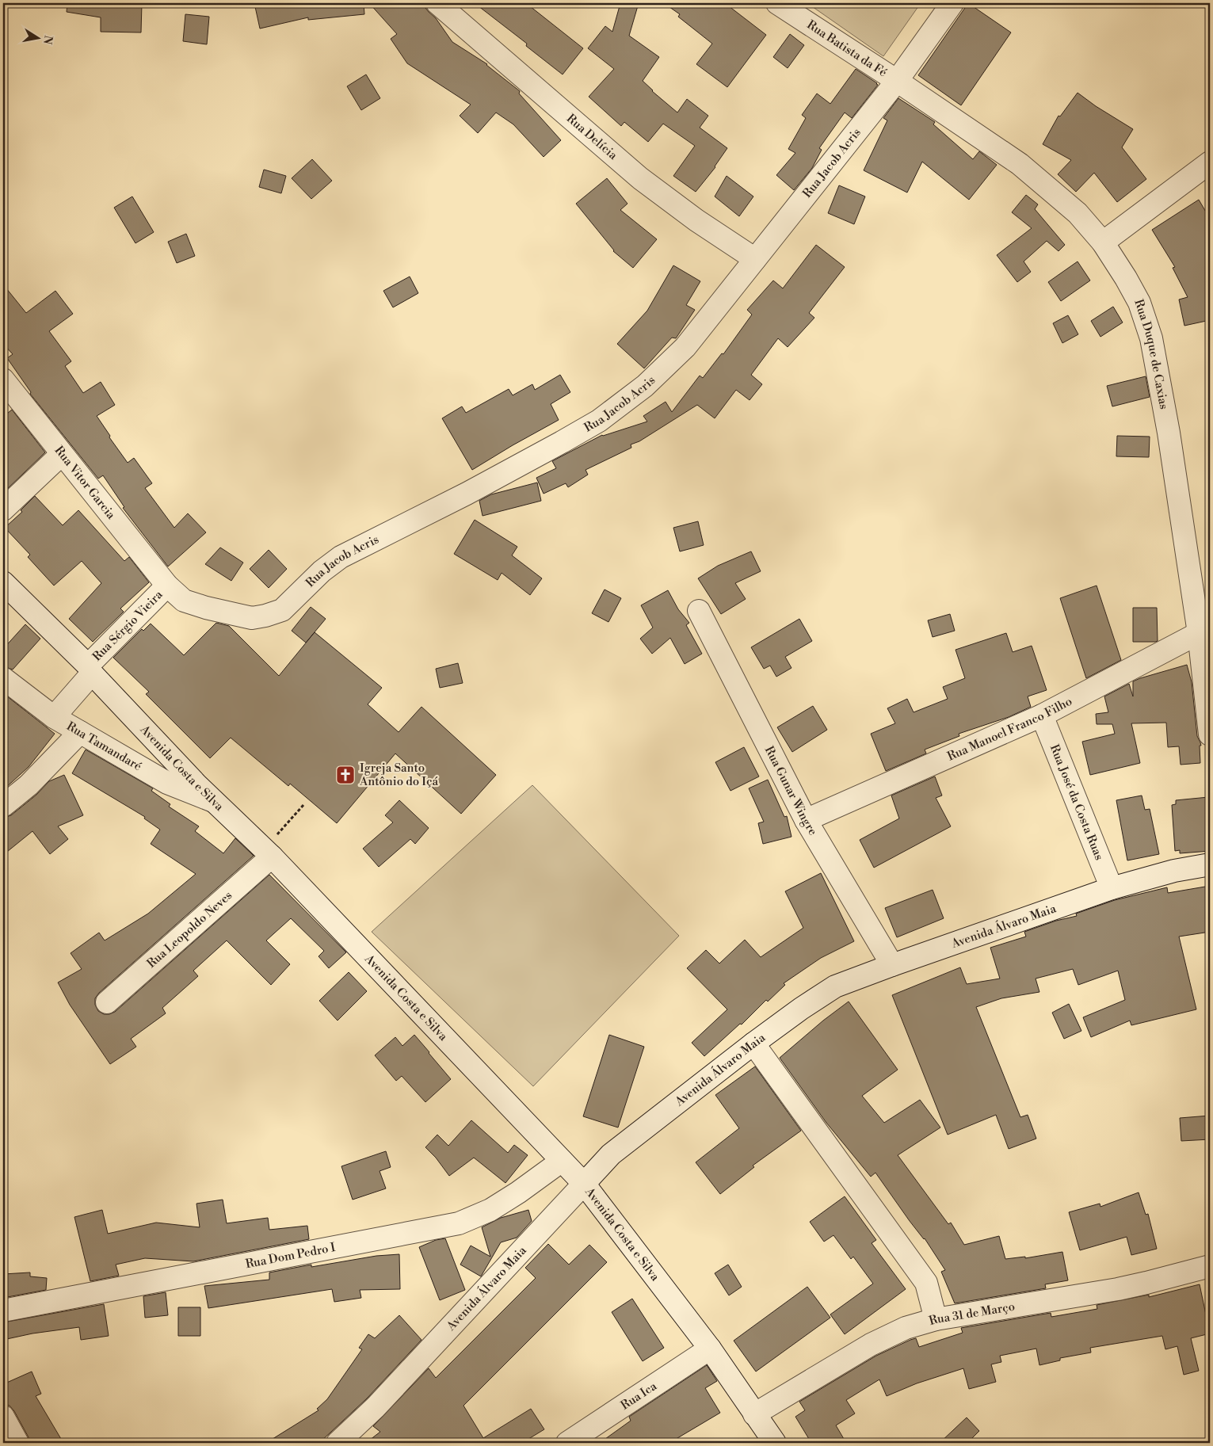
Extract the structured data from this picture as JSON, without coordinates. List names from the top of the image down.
{
  "streets": {
    "street": [
      "Rua Batista da Fé",
      "Rua Delícia",
      "Rua Jacob Acris",
      "Rua Duque de Caxias",
      "Rua Vitor Garcia",
      "Rua Sérgio Vieira",
      "Rua Manoel Franco Filho",
      "Rua Tamandaré",
      "Avenida Costa e Silva",
      "Rua Gunar Wingre",
      "Rua José da Costa Ruas",
      "Avenida Álvaro Maia",
      "Rua Leopoldo Neves",
      "Rua Dom Pedro I",
      "Rua 31 de Março",
      "Rua Ica"
    ]
  },
  "crossings": [
    ["Rua Batista da Fé", "Rua Jacob Acris"],
    ["Rua Batista da Fé", "Rua Duque de Caxias"],
    ["Rua Delícia", "Rua Jacob Acris"],
    ["Rua Jacob Acris", "Rua Duque de Caxias"],
    ["Rua Jacob Acris", "Rua Vitor Garcia"],
    ["Rua Jacob Acris", "Rua Sérgio Vieira"],
    ["Rua Duque de Caxias", "Rua Manoel Franco Filho"],
    ["Rua Vitor Garcia", "Rua Sérgio Vieira"],
    ["Rua Sérgio Vieira", "Rua Tamandaré"],
    ["Rua Sérgio Vieira", "Avenida Costa e Silva"],
    ["Rua Manoel Franco Filho", "Rua Gunar Wingre"],
    ["Rua Manoel Franco Filho", "Rua José da Costa Ruas"],
    ["Rua Tamandaré", "Avenida Costa e Silva"],
    ["Avenida Costa e Silva", "Avenida Álvaro Maia"],
    ["Avenida Costa e Silva", "Rua Leopoldo Neves"],
    ["Avenida Costa e Silva", "Rua Dom Pedro I"],
    ["Avenida Costa e Silva", "Rua 31 de Março"],
    ["Avenida Costa e Silva", "Rua Ica"],
    ["Rua Gunar Wingre", "Avenida Álvaro Maia"],
    ["Rua José da Costa Ruas", "Avenida Álvaro Maia"]
  ],
  "places": {
    "church": ["Igreja Santo Antônio do Içá"]
  },
  "north": "right"
}
